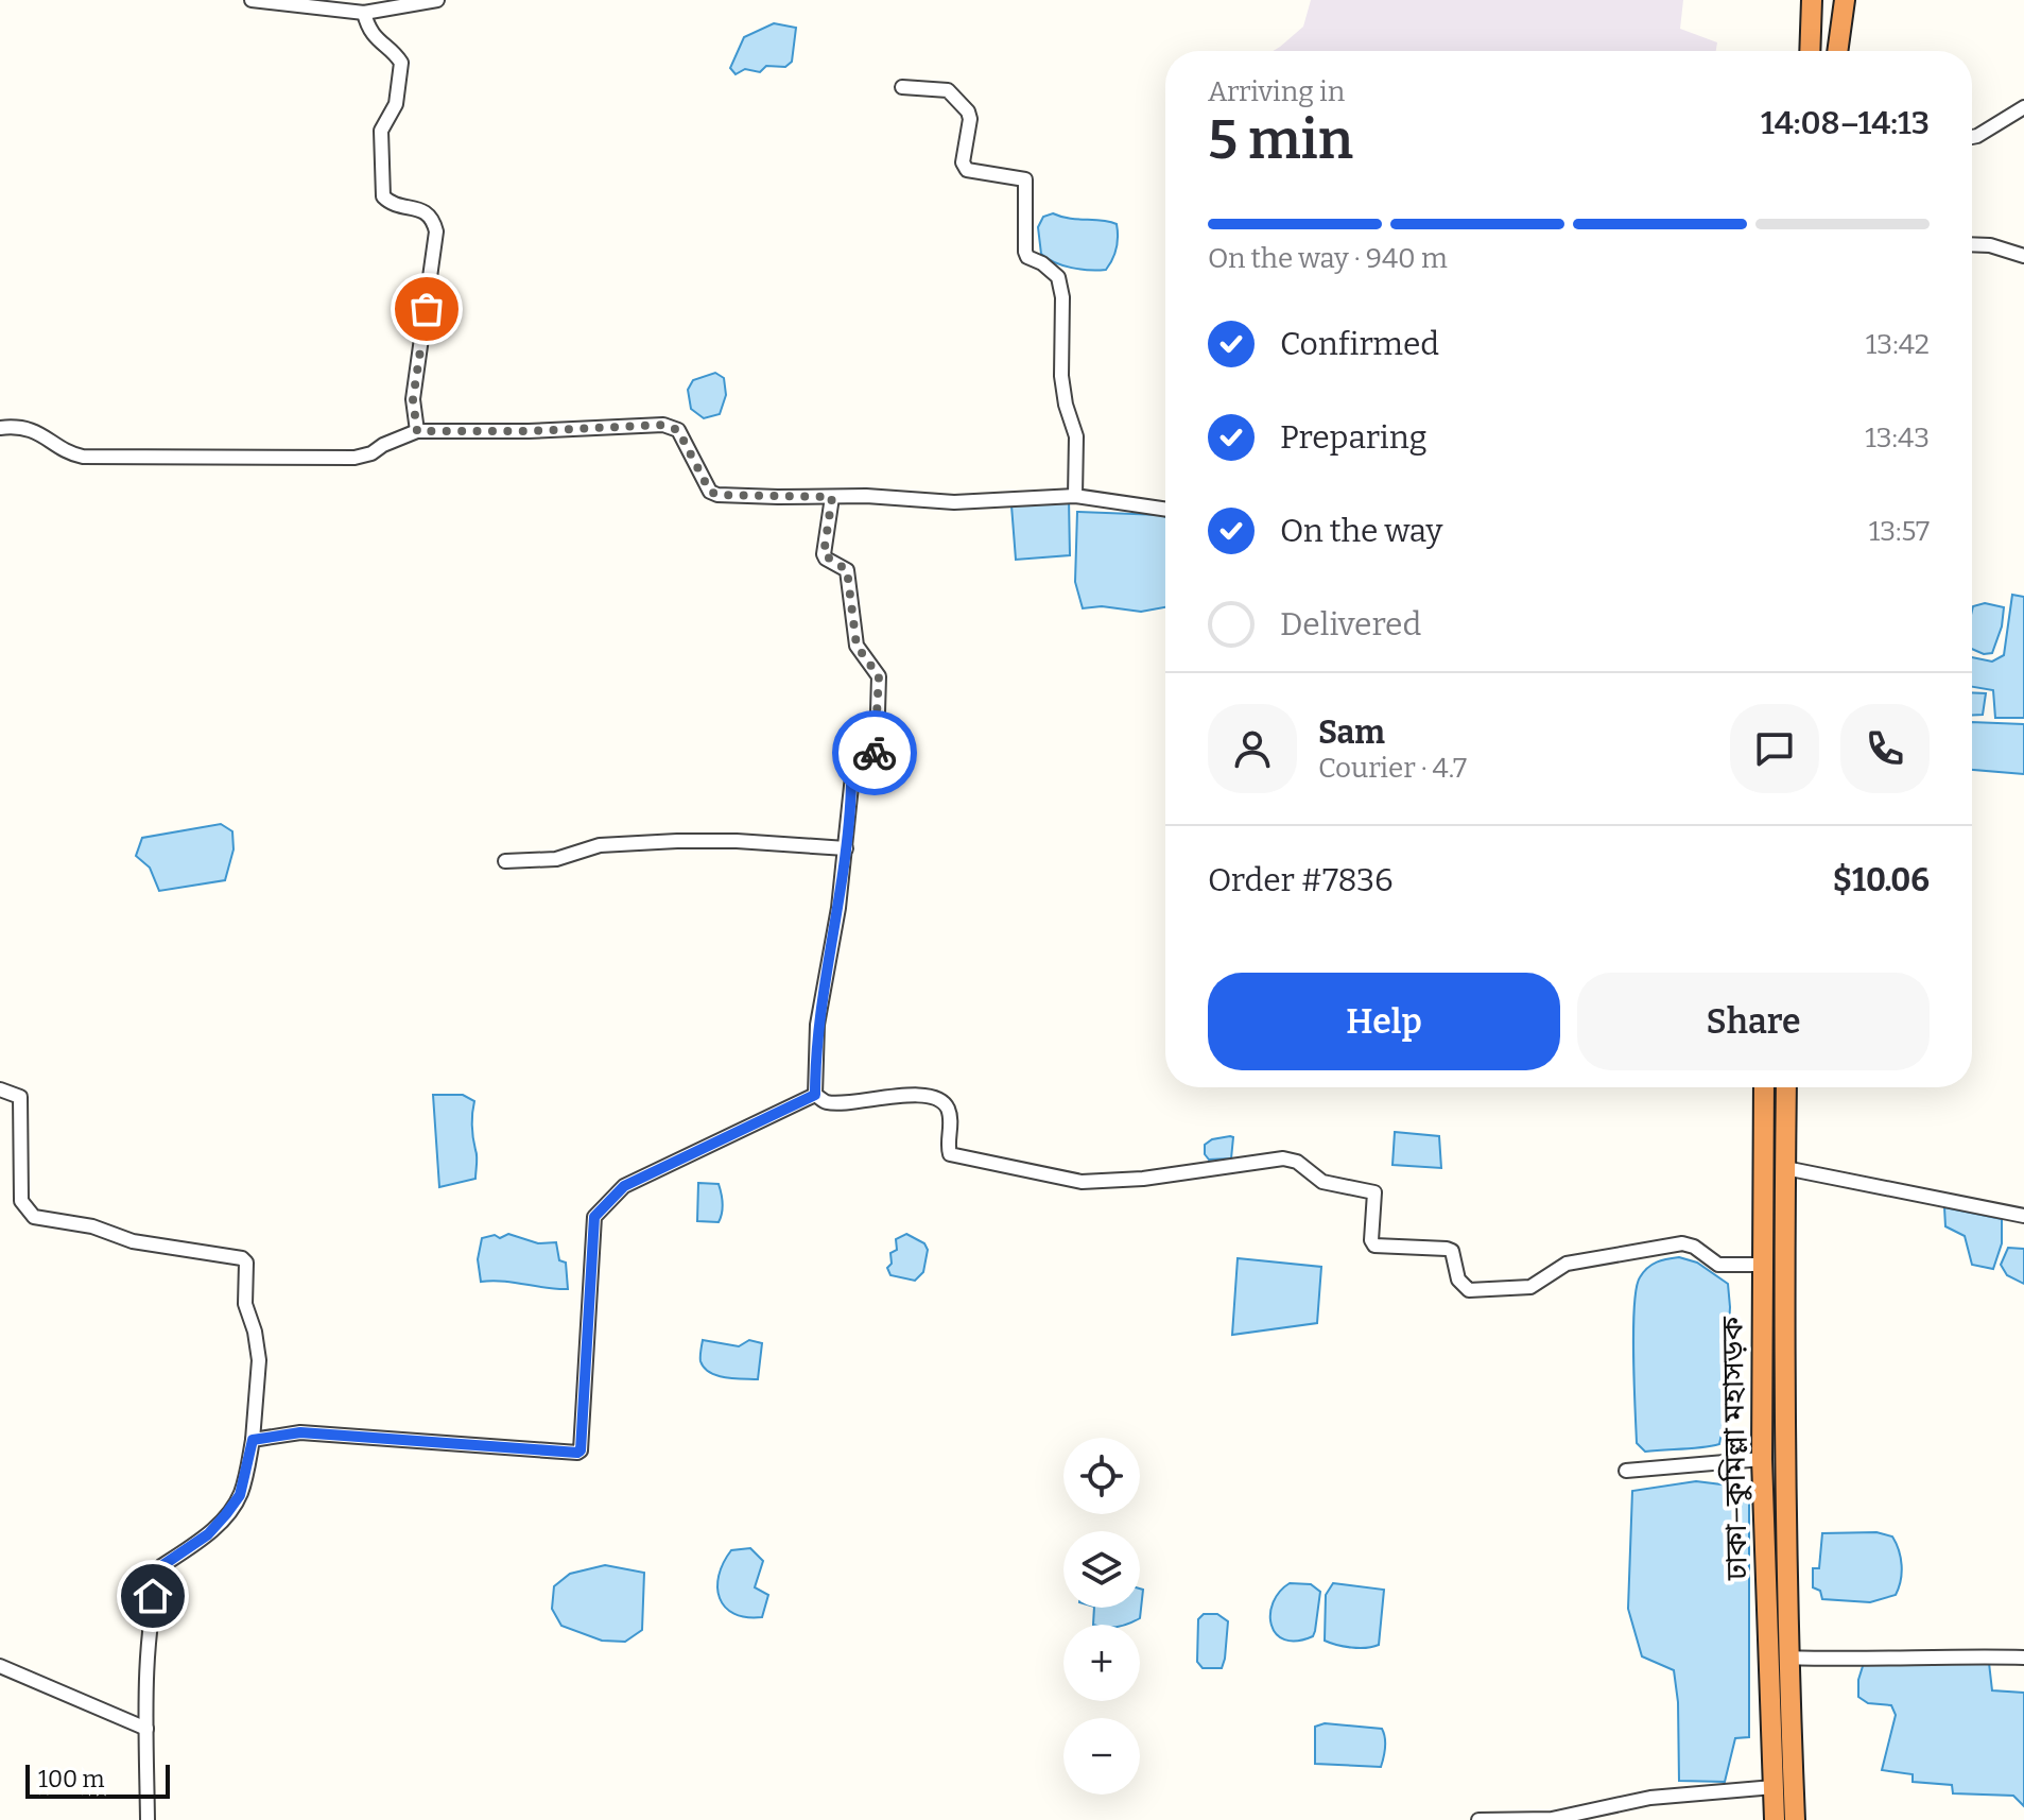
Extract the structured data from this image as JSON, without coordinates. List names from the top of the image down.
{
  "streets": {
    "highway": ["ঢাকা–কুমিল্লা মহাসড়ক"]
  },
  "scale_bar": "100 m",
  "page": {
    "heading": ["5 min", "Arriving in", "14:08–14:13"],
    "panel": [
      "Sam",
      "Courier · 4.7",
      "Order #7836",
      "$10.06"
    ],
    "bar": "On the way · 940 m",
    "list": [
      ["Confirmed", "13:42"],
      ["Preparing", "13:43"],
      ["On the way", "13:57"],
      "Delivered"
    ],
    "buttons": ["Help", "Share"],
    "map_buttons": ["+", "−"],
    "scale": "100 m"
  }
}
